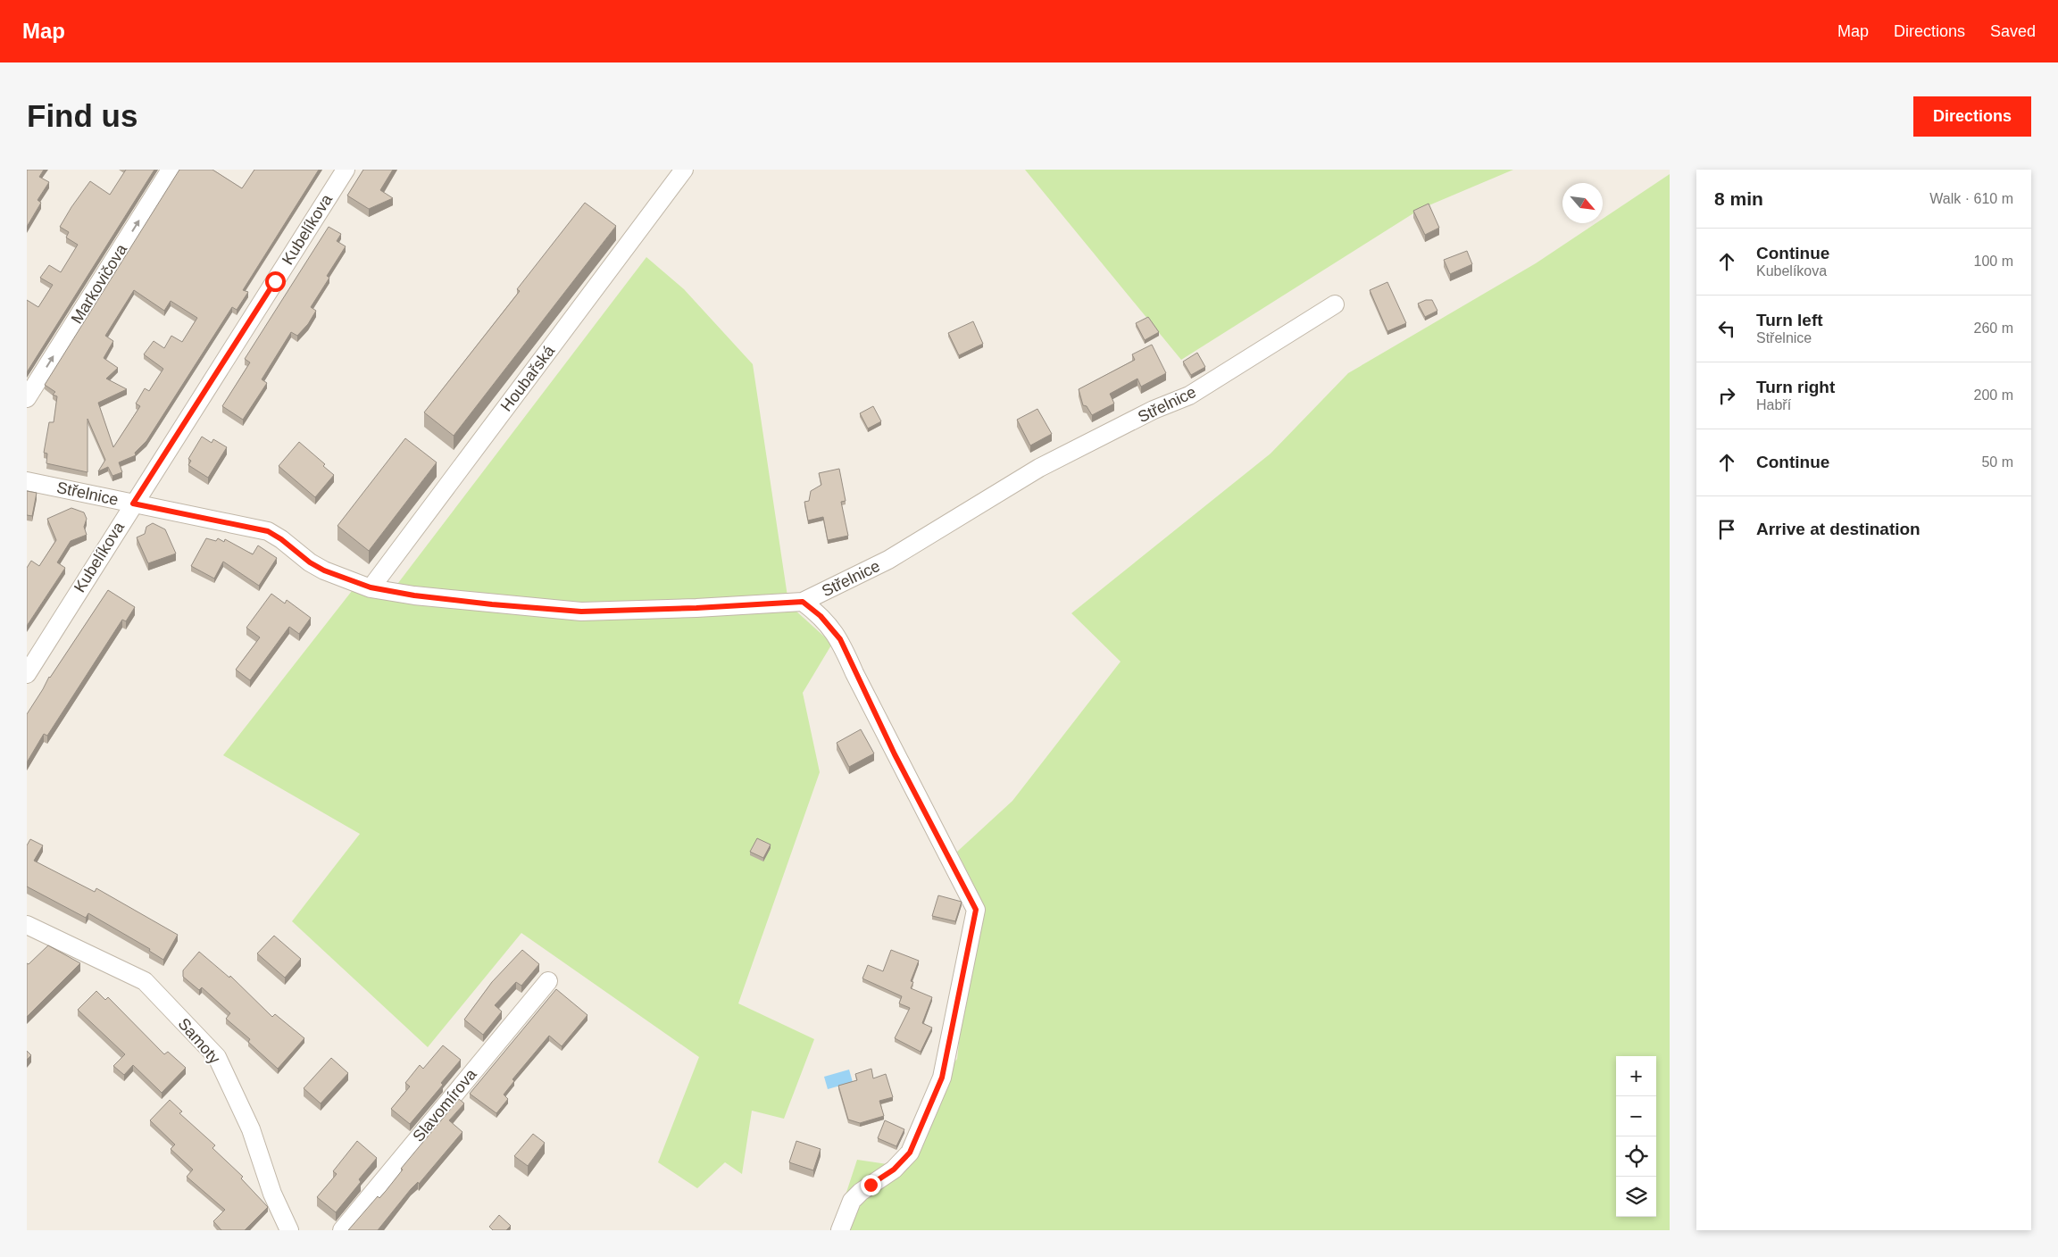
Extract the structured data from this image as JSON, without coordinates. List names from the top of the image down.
{
  "streets": {
    "street": [
      "Kubelíkova",
      "Markovičova",
      "Houbařská",
      "Střelnice",
      "Samoty",
      "Slavomírova"
    ]
  },
  "crossings": [
    ["Kubelíkova", "Střelnice"],
    ["Houbařská", "Střelnice"]
  ],
  "one_way": ["Markovičova"],
  "north": "bottom right",
  "page": {
    "header": "Map",
    "nav": ["Map", "Directions", "Saved"],
    "buttons": "Directions",
    "title": "Find us",
    "heading": ["8 min", "Walk · 610 m"],
    "list": [
      ["Continue", "Kubelíkova", "100 m"],
      ["Turn left", "Střelnice", "260 m"],
      ["Turn right", "Habří", "200 m"],
      ["Continue", "50 m"],
      "Arrive at destination"
    ],
    "map_buttons": ["+", "−"]
  }
}
